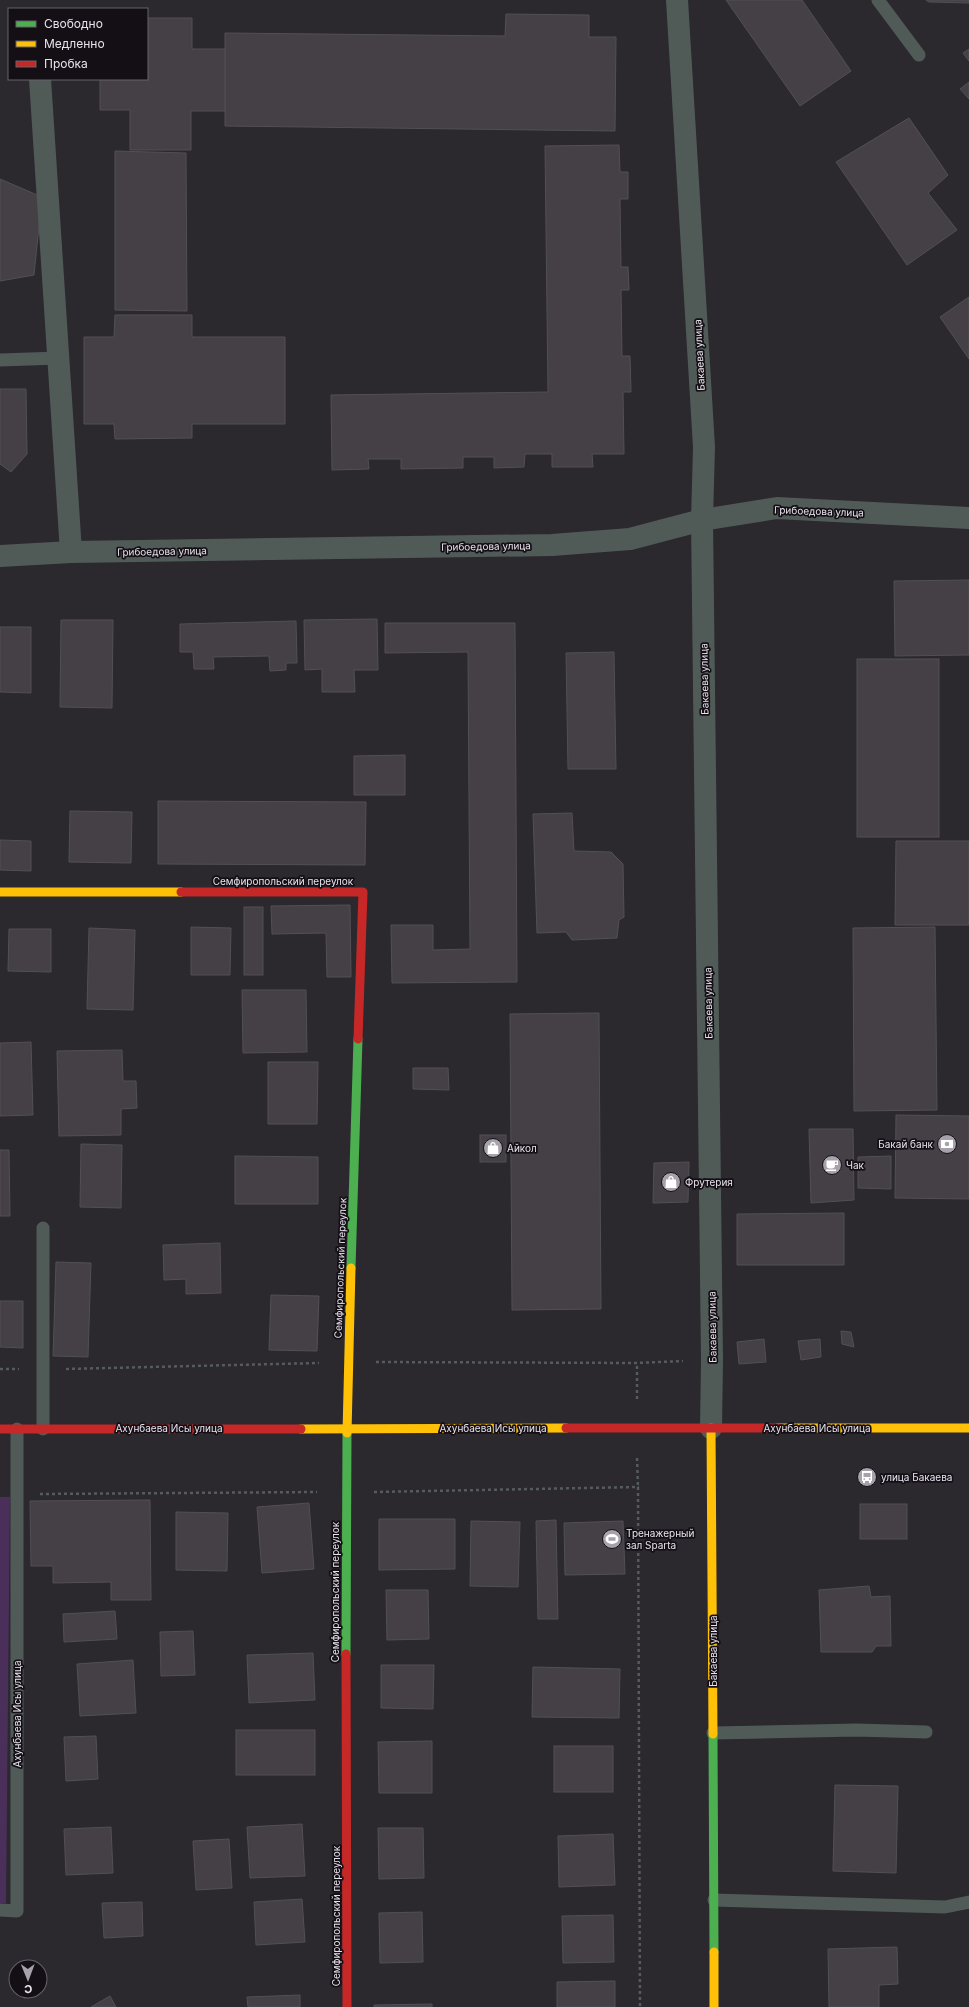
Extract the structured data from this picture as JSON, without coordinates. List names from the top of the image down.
{
  "streets": {
    "main road": ["Бакаева улица", "Семфиропольский переулок", "Ахунбаева Исы улица"],
    "street": ["Грибоедова улица"]
  },
  "crossings": [
    ["Бакаева улица", "Грибоедова улица"],
    ["Бакаева улица", "Ахунбаева Исы улица"],
    ["Семфиропольский переулок", "Ахунбаева Исы улица"]
  ],
  "places": {
    "bank": ["Бакай банк"],
    "shop": ["Айкол", "Фрутерия"],
    "cafe": ["Чак"],
    "bus stop": ["улица Бакаева"],
    "sports": ["Тренажерный зал Sparta"]
  },
  "legend": ["Свободно", "Медленно", "Пробка"],
  "north": "bottom"
}
